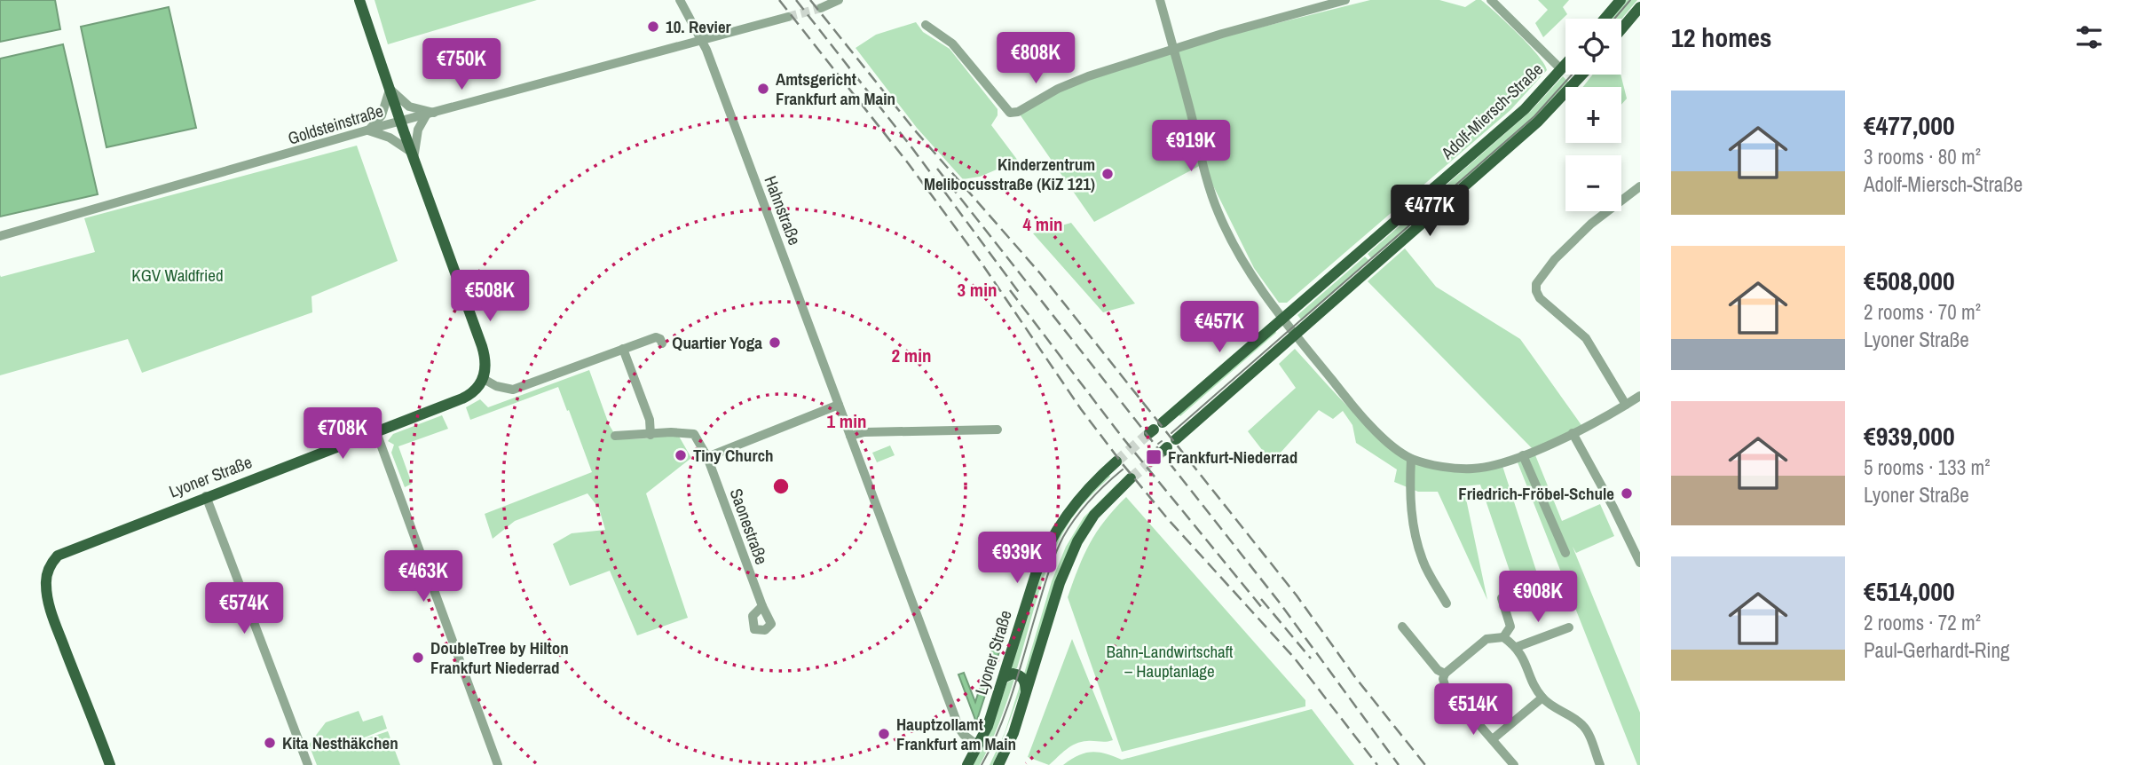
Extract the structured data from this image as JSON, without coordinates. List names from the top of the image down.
{
  "streets": {
    "main road": ["Adolf-Miersch-Straße", "Lyoner Straße"],
    "street": ["Goldsteinstraße", "Hahnstraße", "Saonestraße"]
  },
  "crossings": [
    ["Goldsteinstraße", "Hahnstraße"],
    ["Hahnstraße", "Lyoner Straße"]
  ],
  "parks": ["KGV Waldfried", "Bahn-Landwirtschaft – Hauptanlage"],
  "places": {
    "other": [
      "10. Revier",
      "Amtsgericht Frankfurt am Main",
      "Kinderzentrum Melibocusstraße (KiZ 121)",
      "Quartier Yoga",
      "Tiny Church",
      "Friedrich-Fröbel-Schule",
      "DoubleTree by Hilton Frankfurt Niederrad",
      "Hauptzollamt Frankfurt am Main",
      "Kita Nesthäkchen"
    ],
    "transit": ["Frankfurt-Niederrad"]
  },
  "page": {
    "heading": "12 homes",
    "map_buttons": ["+", "−"],
    "price": [
      "€808K",
      "€750K",
      "€919K",
      "€477K",
      "€508K",
      "€457K",
      "€708K",
      "€939K",
      "€463K",
      "€908K",
      "€574K",
      "€514K"
    ],
    "list": [
      {
        "name": "€477,000",
        "note": "3 rooms · 80 m² · Adolf-Miersch-Straße"
      },
      {
        "name": "€508,000",
        "note": "2 rooms · 70 m² · Lyoner Straße"
      },
      {
        "name": "€939,000",
        "note": "5 rooms · 133 m² · Lyoner Straße"
      },
      {
        "name": "€514,000",
        "note": "2 rooms · 72 m² · Paul-Gerhardt-Ring"
      }
    ]
  },
  "rings": [
    "4 min",
    "3 min",
    "2 min",
    "1 min"
  ]
}
